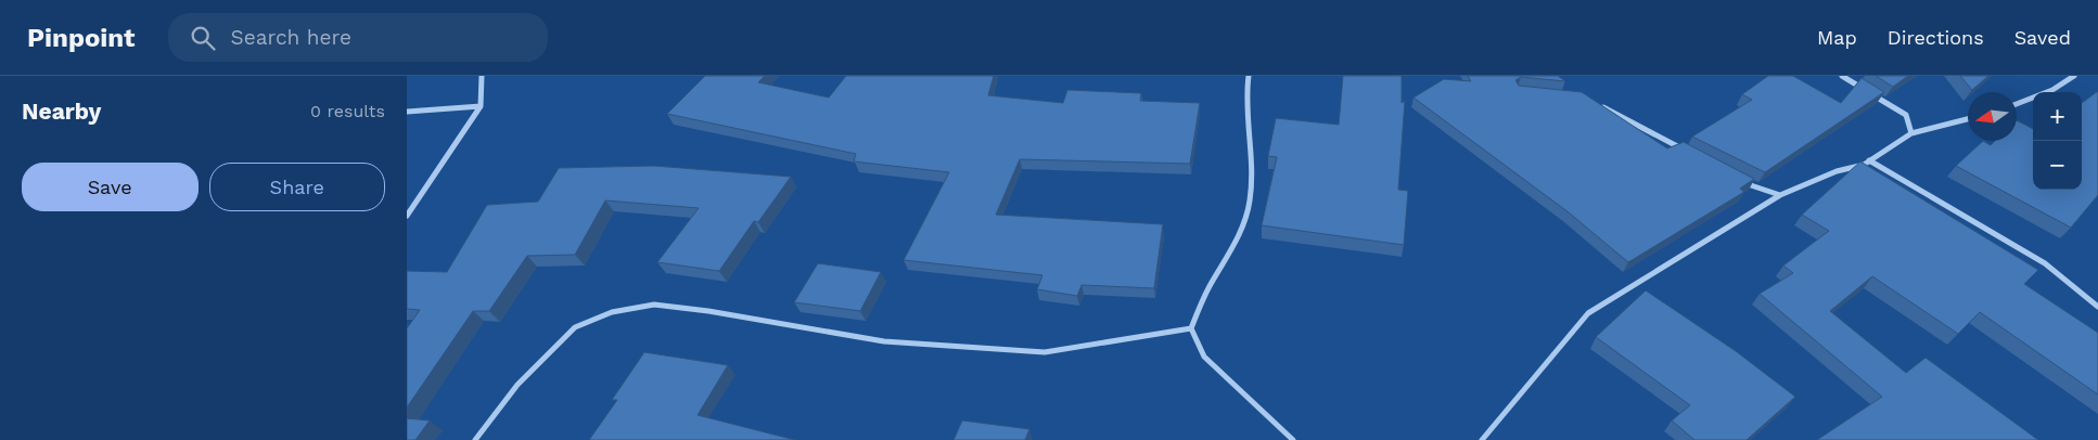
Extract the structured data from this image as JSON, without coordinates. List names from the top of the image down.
{
  "north": "left",
  "page": {
    "header": "Pinpoint",
    "search": "Search here",
    "nav": ["Map", "Directions", "Saved"],
    "heading": ["Nearby", "0 results"],
    "map_buttons": ["+", "−"],
    "buttons": ["Save", "Share"]
  }
}
